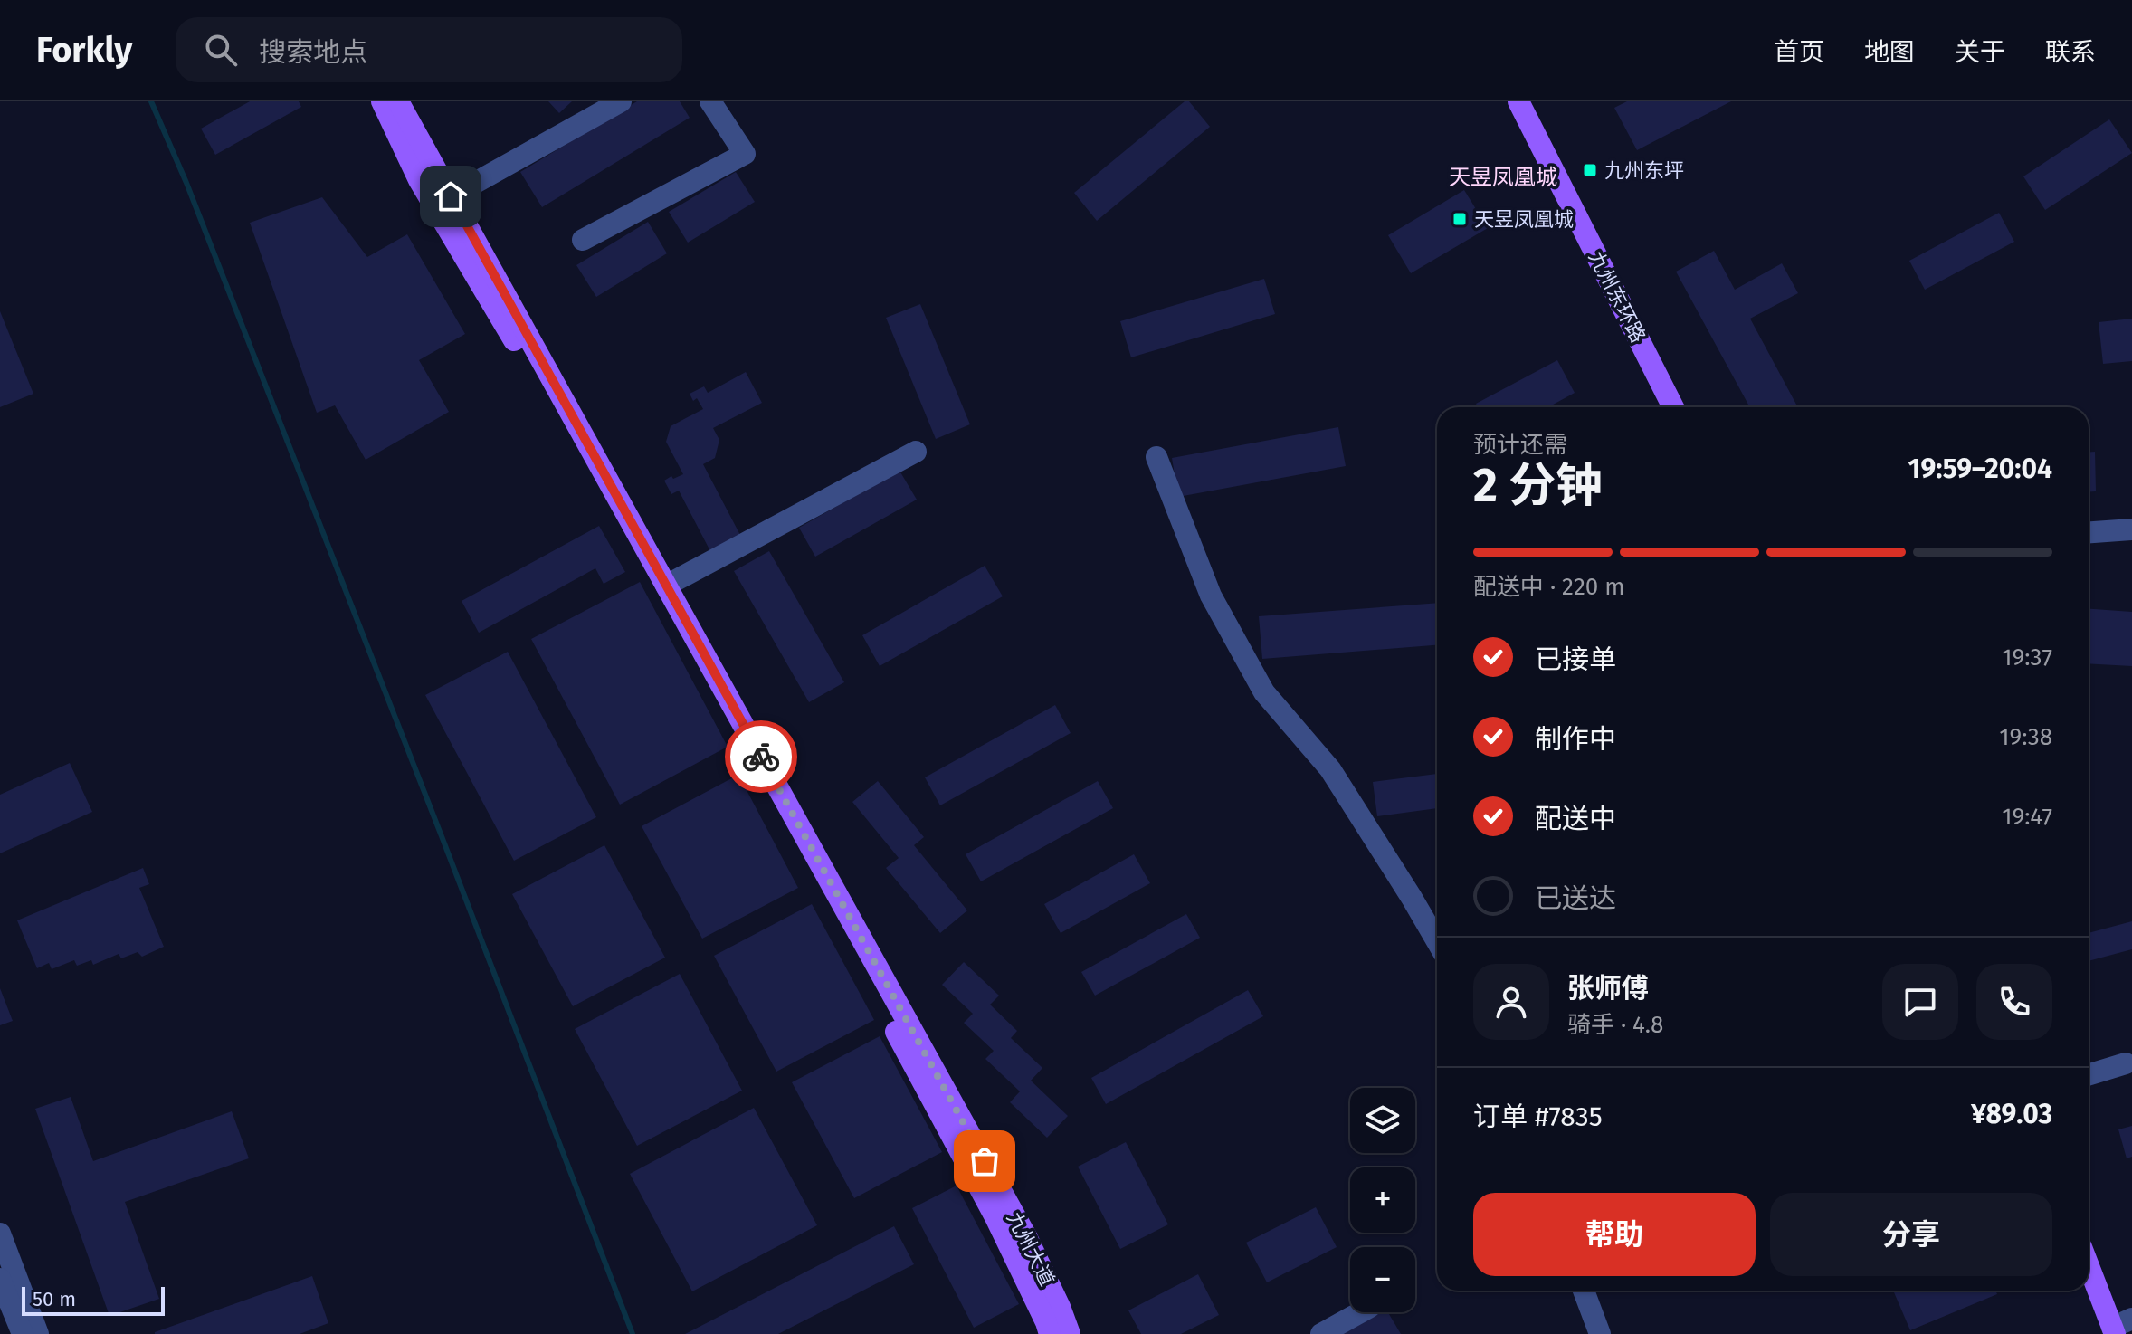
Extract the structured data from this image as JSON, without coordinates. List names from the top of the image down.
{
  "streets": {
    "main road": ["九州东环路", "九州大道"]
  },
  "districts": ["天昱凤凰城"],
  "places": {
    "transit": ["九州东坪", "天昱凤凰城"]
  },
  "scale_bar": "50 m",
  "page": {
    "header": "Forkly",
    "search": "搜索地点",
    "nav": [
      "首页",
      "地图",
      "关于",
      "联系"
    ],
    "heading": ["2 分钟", "预计还需", "19:59–20:04"],
    "panel": [
      "张师傅",
      "骑手 · 4.8",
      "订单 #7835",
      "¥89.03"
    ],
    "bar": "配送中 · 220 m",
    "list": [
      ["已接单", "19:37"],
      ["制作中", "19:38"],
      ["配送中", "19:47"],
      "已送达"
    ],
    "map_buttons": ["+", "−"],
    "buttons": ["帮助", "分享"],
    "scale": "50 m"
  }
}
